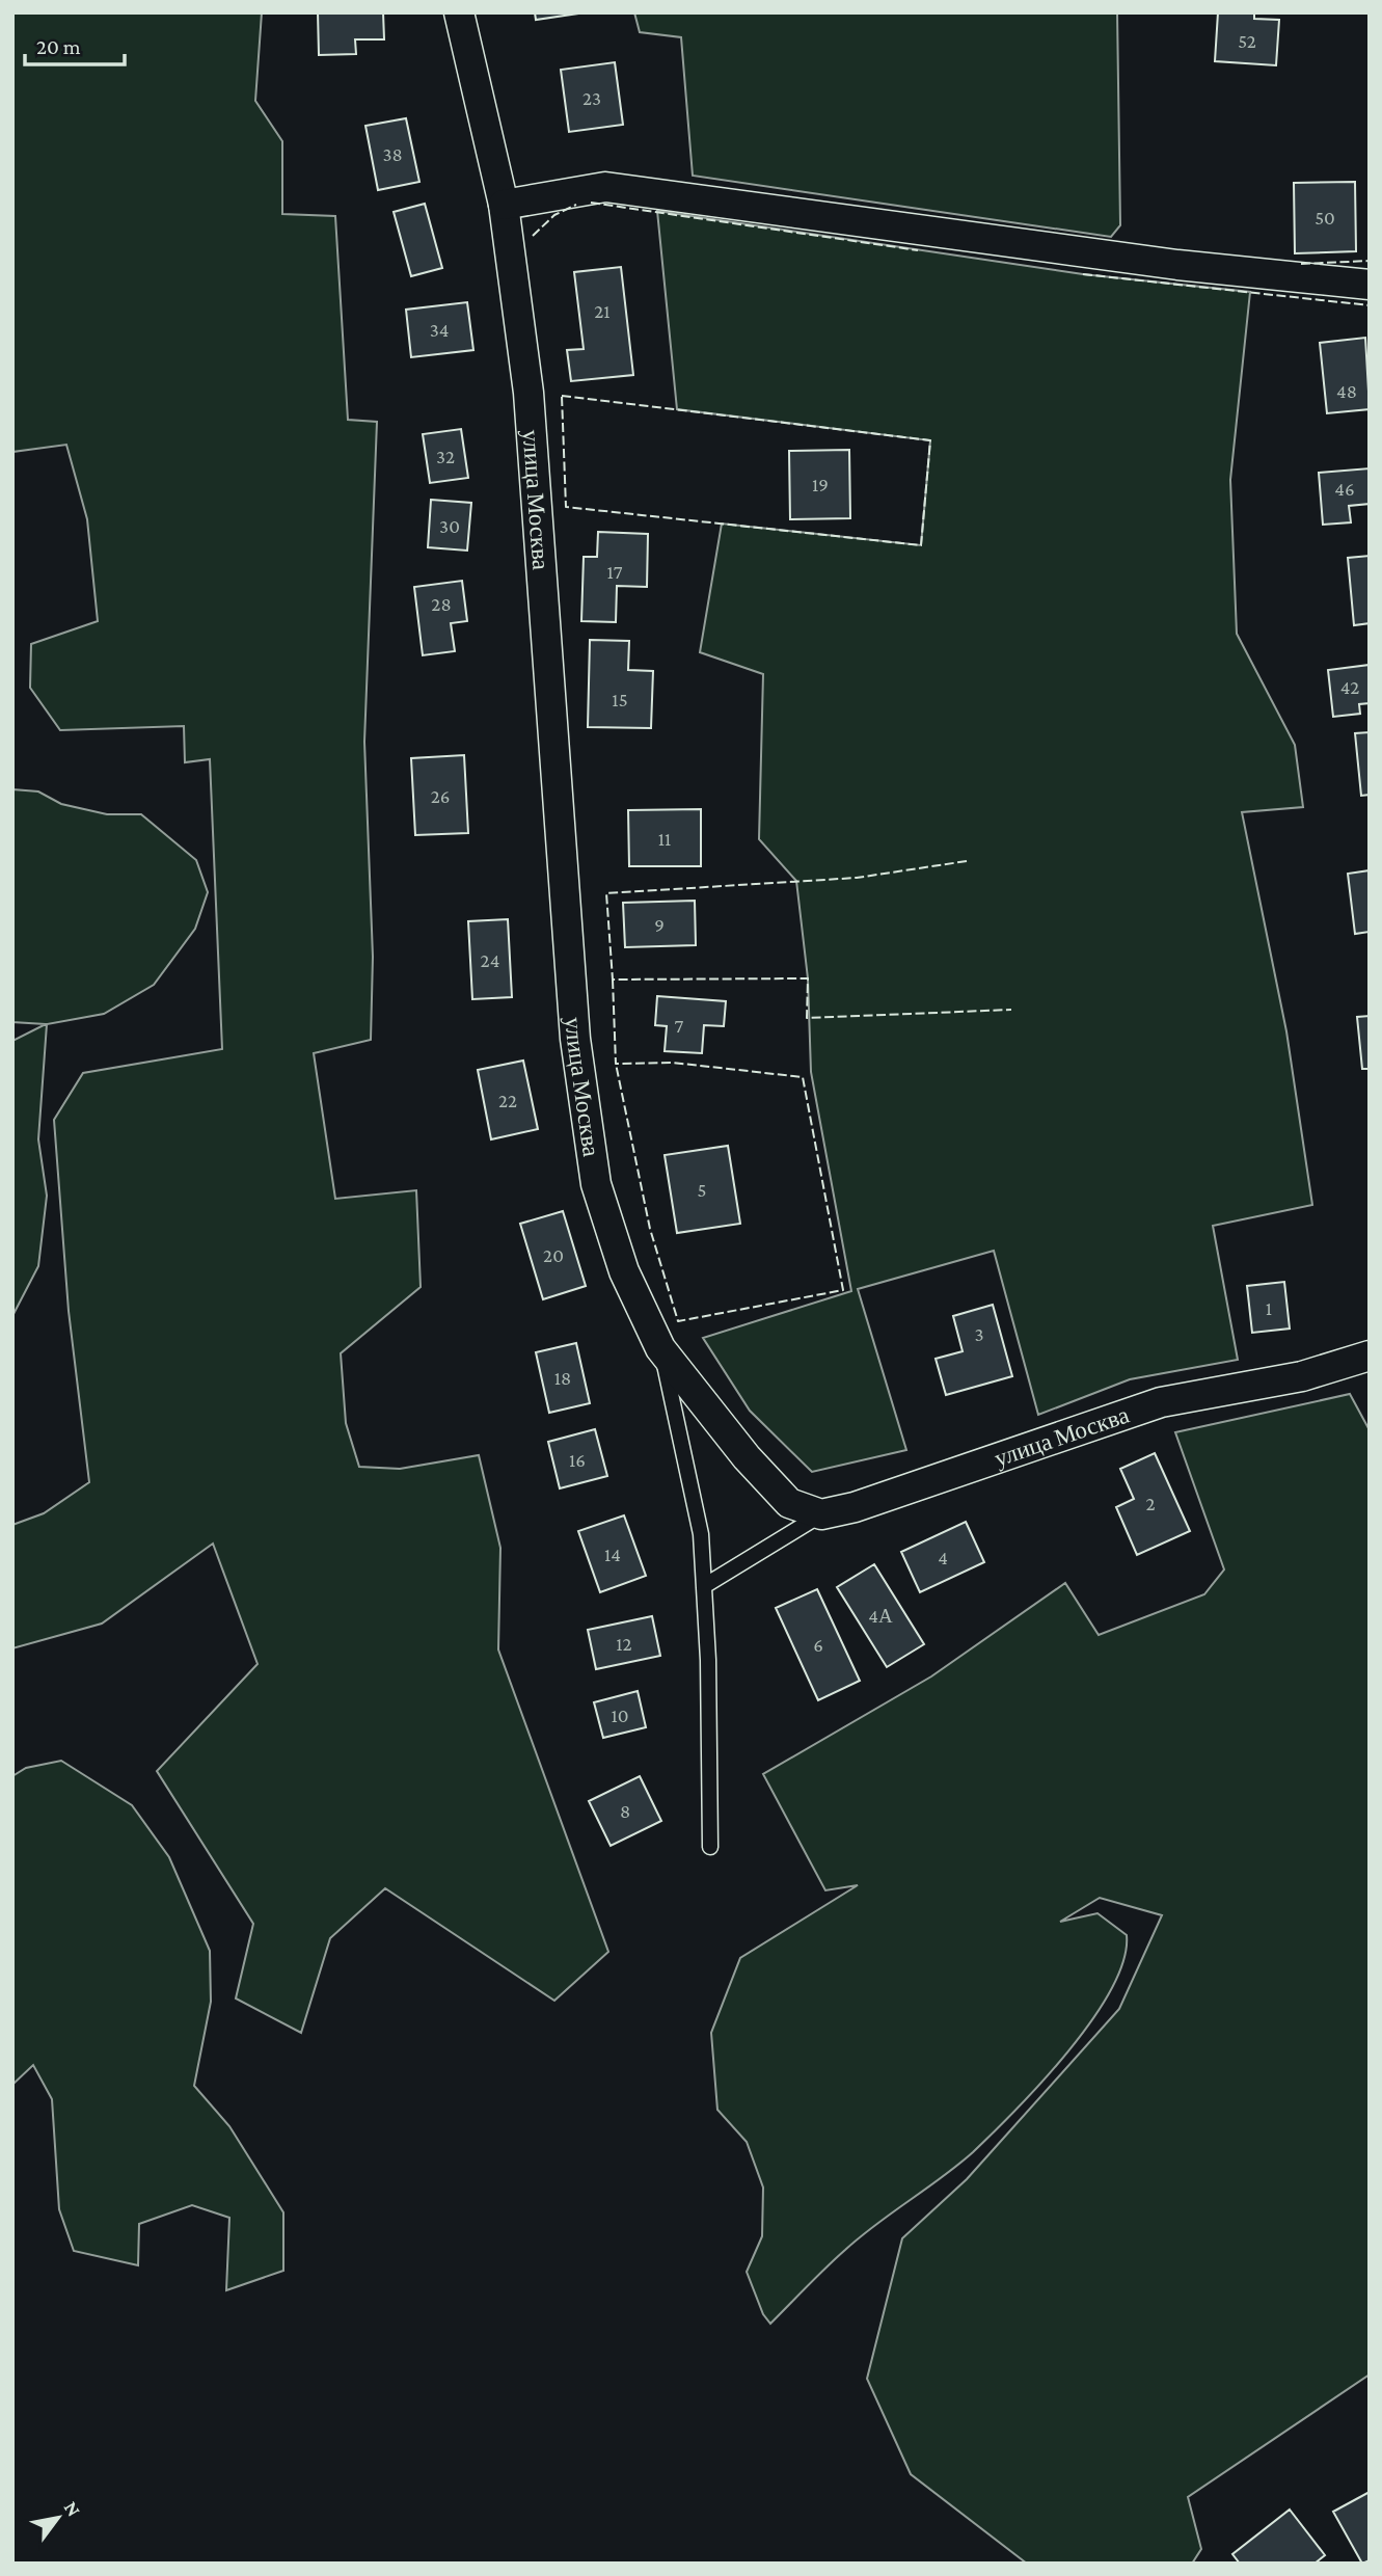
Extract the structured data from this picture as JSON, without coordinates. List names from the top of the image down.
{
  "streets": {
    "street": ["улица Москва"]
  },
  "house_numbers": [
    "52",
    "23",
    "38",
    "50",
    "21",
    "34",
    "48",
    "32",
    "19",
    "46",
    "30",
    "17",
    "28",
    "42",
    "15",
    "26",
    "11",
    "9",
    "24",
    "7",
    "22",
    "5",
    "20",
    "1",
    "3",
    "18",
    "16",
    "2",
    "14",
    "4",
    "4А",
    "12",
    "6",
    "10",
    "8"
  ],
  "scale_bar": "20 m",
  "north": "top right"
}
